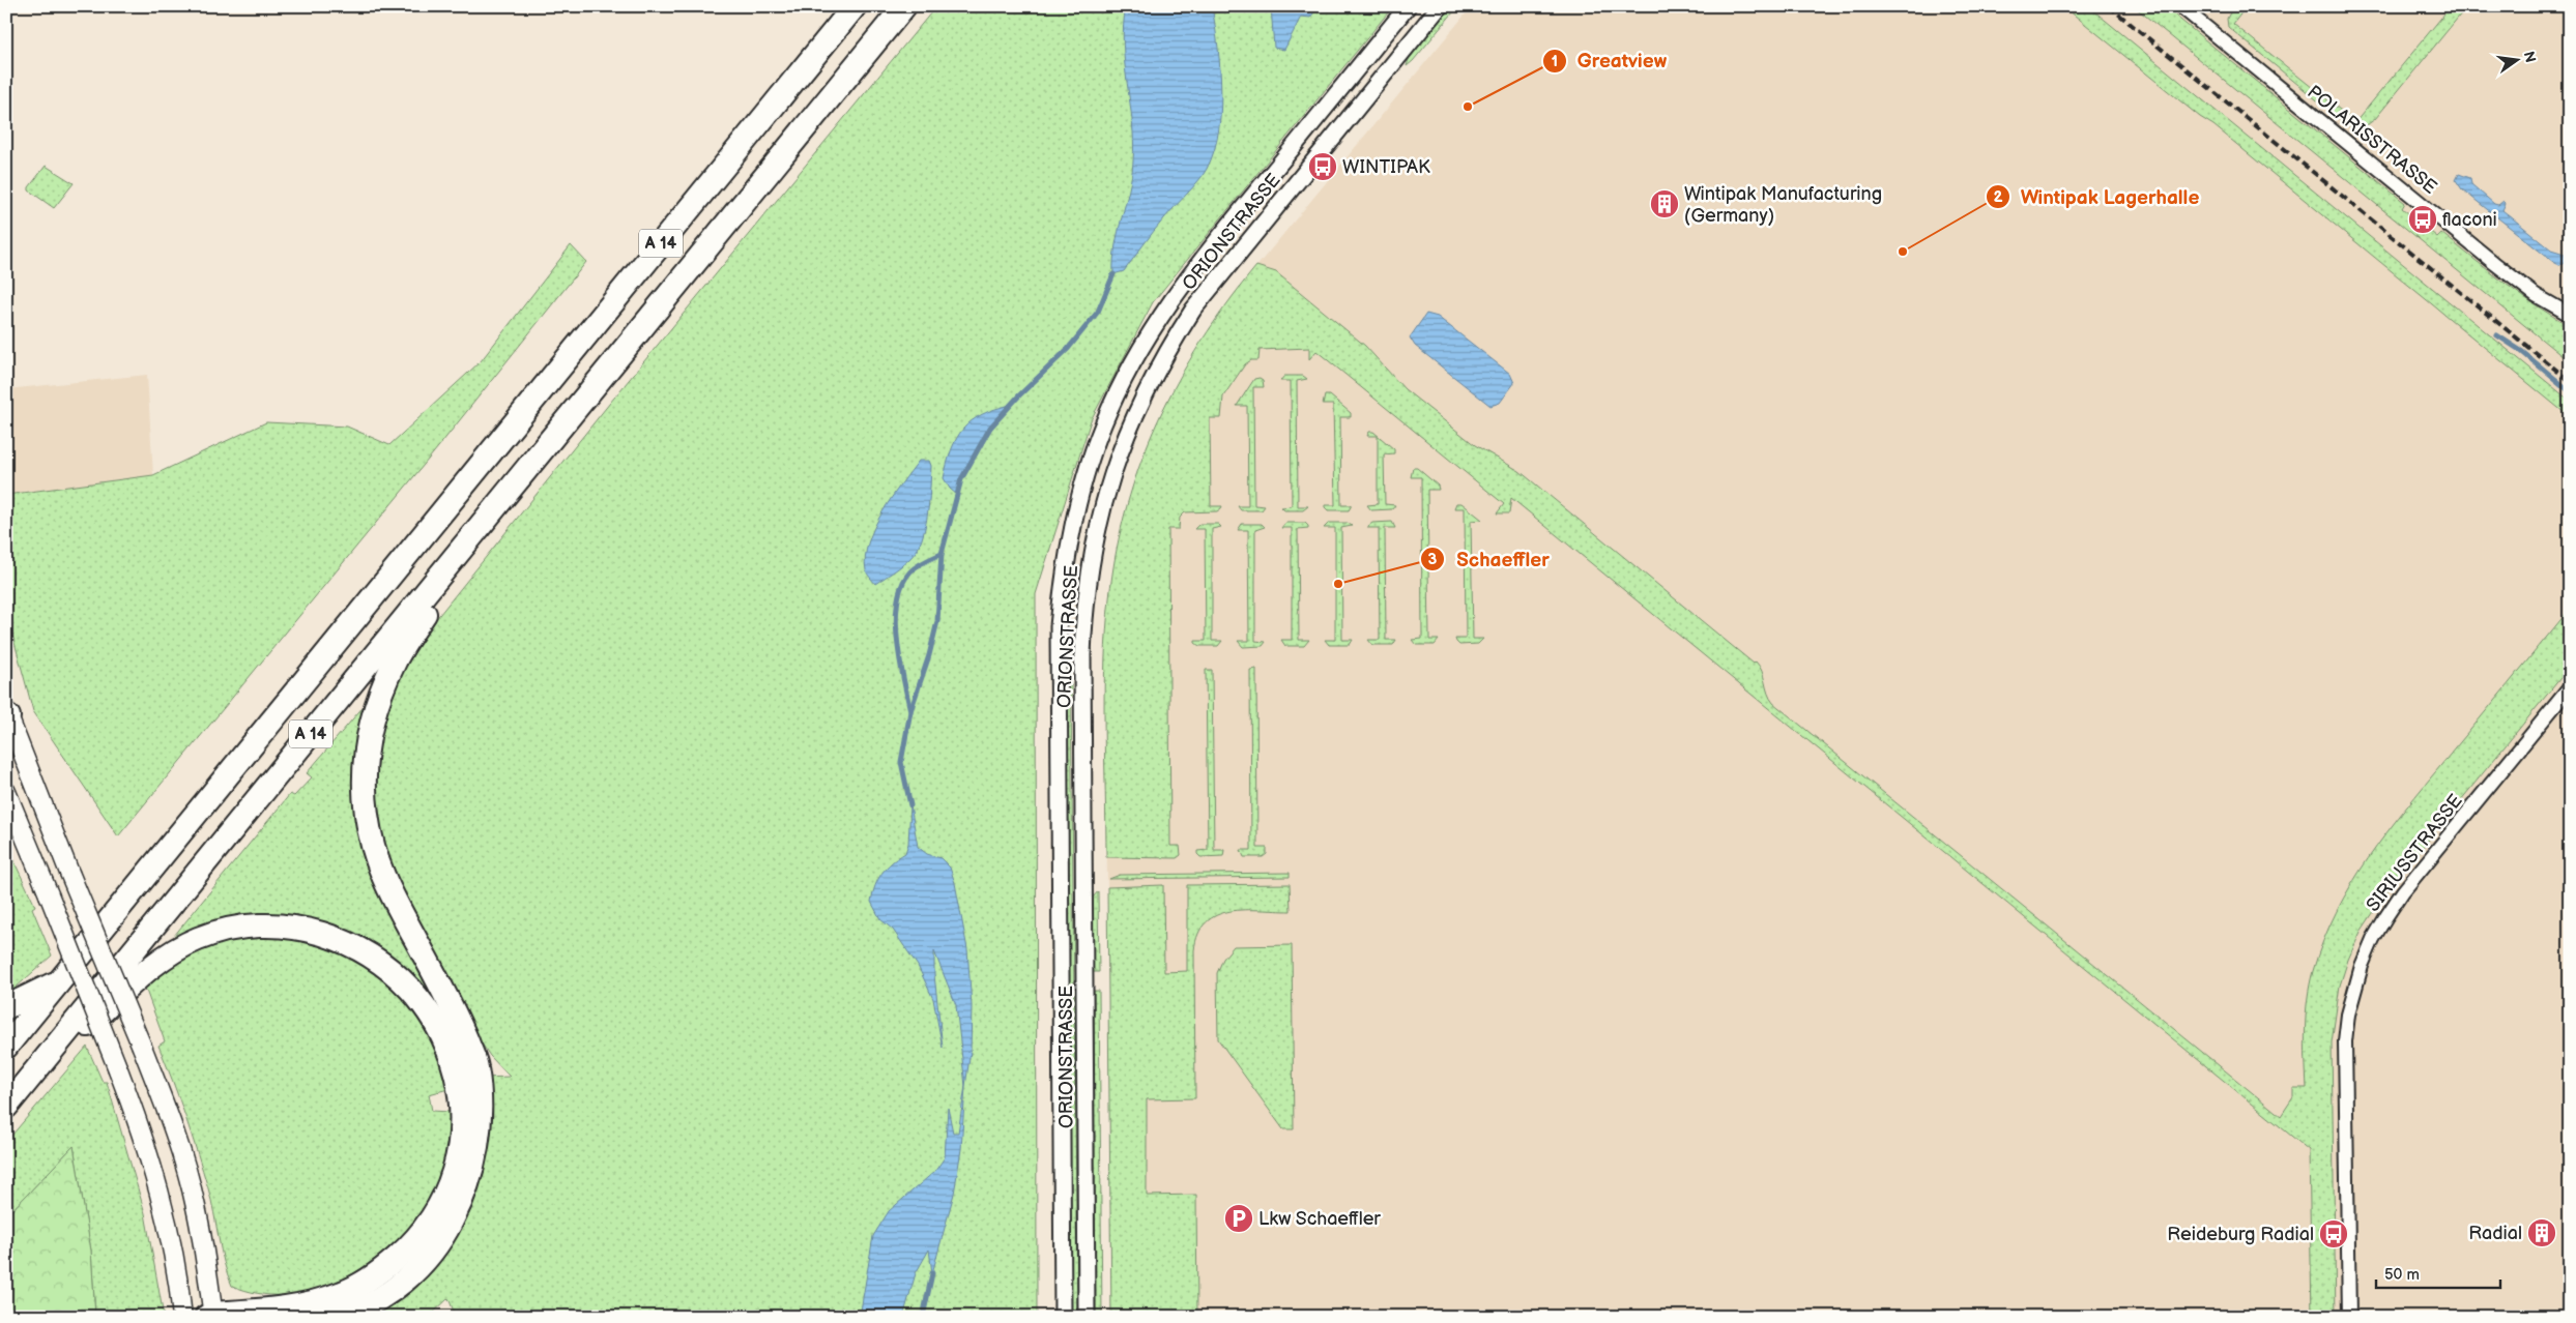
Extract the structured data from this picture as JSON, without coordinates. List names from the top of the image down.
{
  "streets": {
    "highway": ["A 14"],
    "street": ["POLARISSTRASSE", "ORIONSTRASSE", "SIRIUSSTRASSE"]
  },
  "places": {
    "other": ["Greatview", "Wintipak Lagerhalle", "Schaeffler"],
    "bus stop": ["WINTIPAK", "flaconi", "Reideburg Radial"],
    "building": ["Wintipak Manufacturing (Germany)", "Radial"],
    "parking": ["Lkw Schaeffler"]
  },
  "scale_bar": "50 m",
  "north": "right"
}
